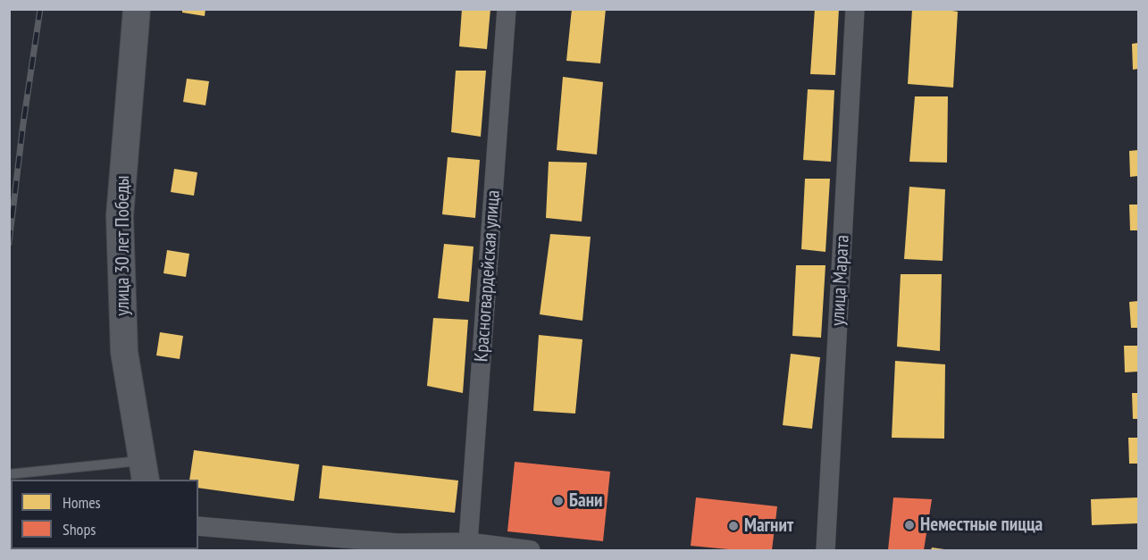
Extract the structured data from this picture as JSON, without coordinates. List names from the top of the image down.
{
  "streets": {
    "main road": ["улица 30 лет Победы"],
    "street": ["Красногвардейская улица", "улица Марата"]
  },
  "places": ["Бани", "Неместные пицца", "Магнит"],
  "legend": ["Homes", "Shops"]
}
